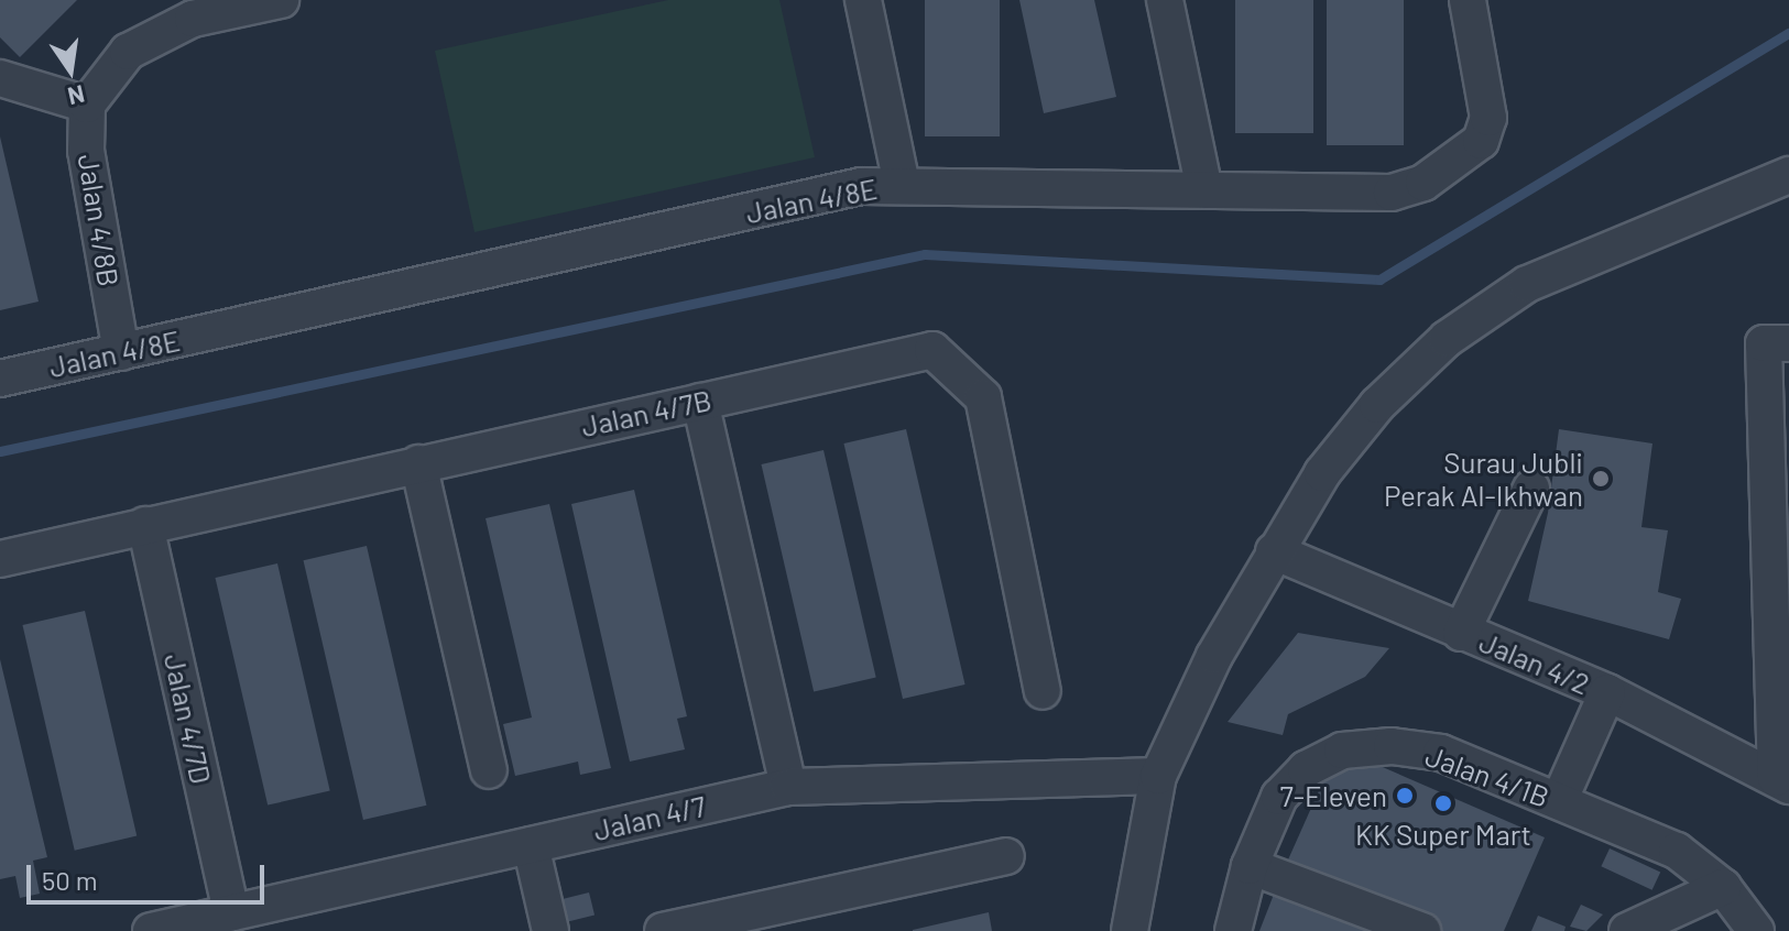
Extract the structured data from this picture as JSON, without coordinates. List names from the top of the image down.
{
  "streets": {
    "street": [
      "Jalan 4/8E",
      "Jalan 4/8B",
      "Jalan 4/7B",
      "Jalan 4/2",
      "Jalan 4/7D",
      "Jalan 4/1B",
      "Jalan 4/7"
    ]
  },
  "crossings": [
    ["Jalan 4/8E", "Jalan 4/8B"],
    ["Jalan 4/7B", "Jalan 4/7D"],
    ["Jalan 4/7D", "Jalan 4/7"]
  ],
  "places": ["Surau Jubli Perak Al-Ikhwan", "7-Eleven", "KK Super Mart"],
  "scale_bar": "50 m",
  "north": "bottom"
}
